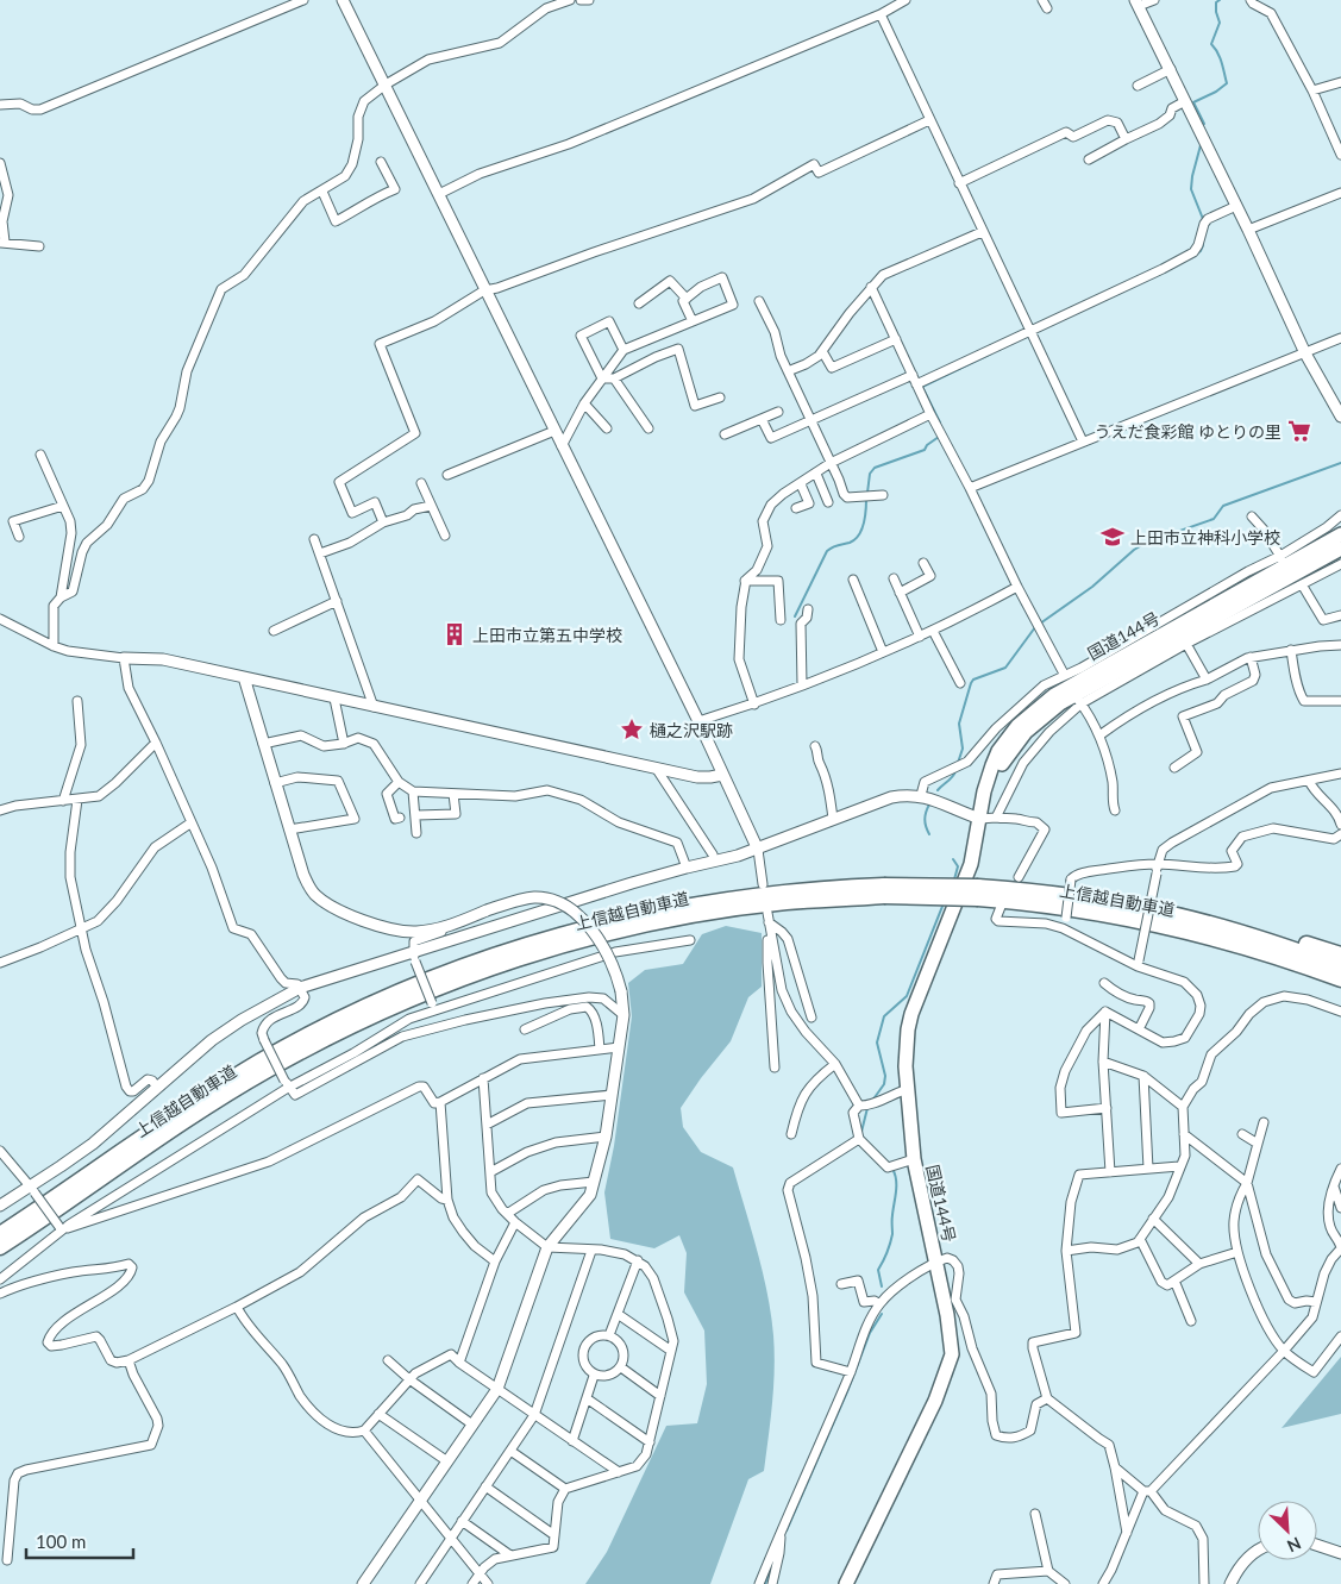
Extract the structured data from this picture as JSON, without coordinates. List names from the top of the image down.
{
  "streets": {
    "highway": ["国道144号", "上信越自動車道"]
  },
  "places": {
    "supermarket": ["うえだ食彩館 ゆとりの里"],
    "school or university": ["上田市立神科小学校"],
    "building": ["上田市立第五中学校"],
    "place": ["樋之沢駅跡"]
  },
  "scale_bar": "100 m",
  "north": "bottom right"
}
